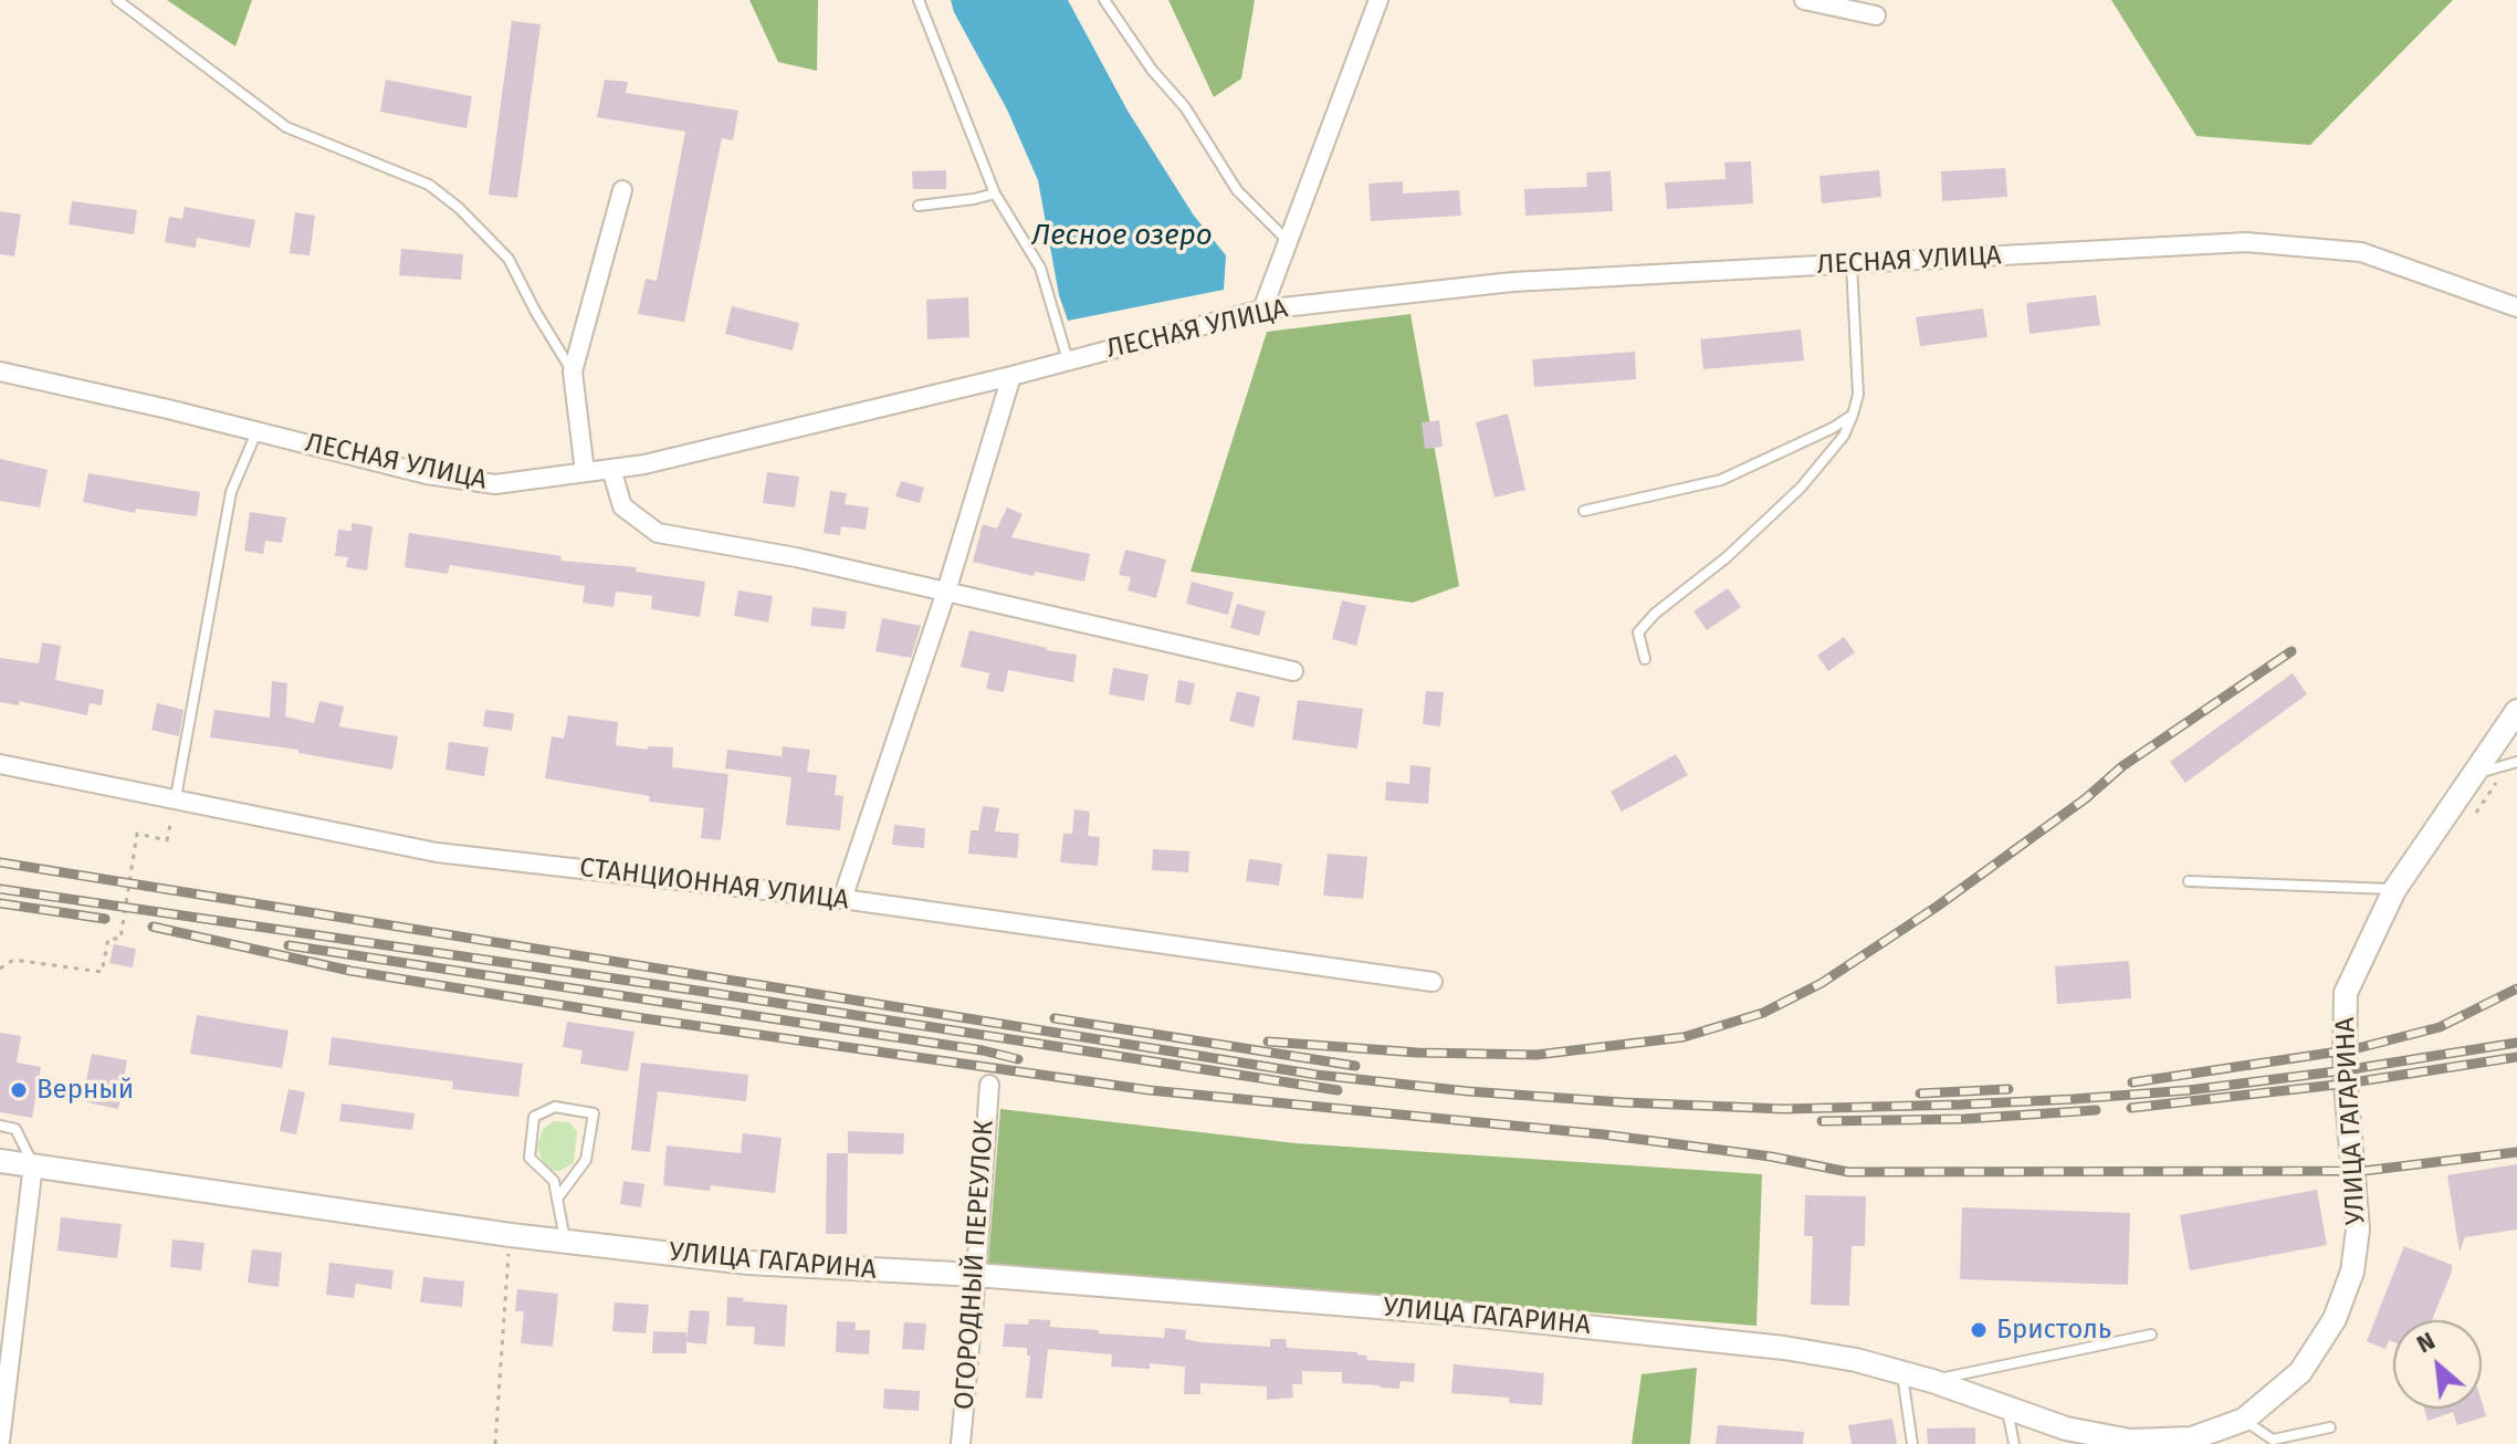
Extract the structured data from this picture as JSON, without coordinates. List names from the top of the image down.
{
  "streets": {
    "street": [
      "ЛЕСНАЯ УЛИЦА",
      "СТАНЦИОННАЯ УЛИЦА",
      "УЛИЦА ГАГАРИНА",
      "ОГОРОДНЫЙ ПЕРЕУЛОК"
    ]
  },
  "crossings": [
    ["УЛИЦА ГАГАРИНА", "ОГОРОДНЫЙ ПЕРЕУЛОК"]
  ],
  "water": ["Лесное озеро"],
  "places": ["Верный", "Бристоль"],
  "north": "top left"
}
